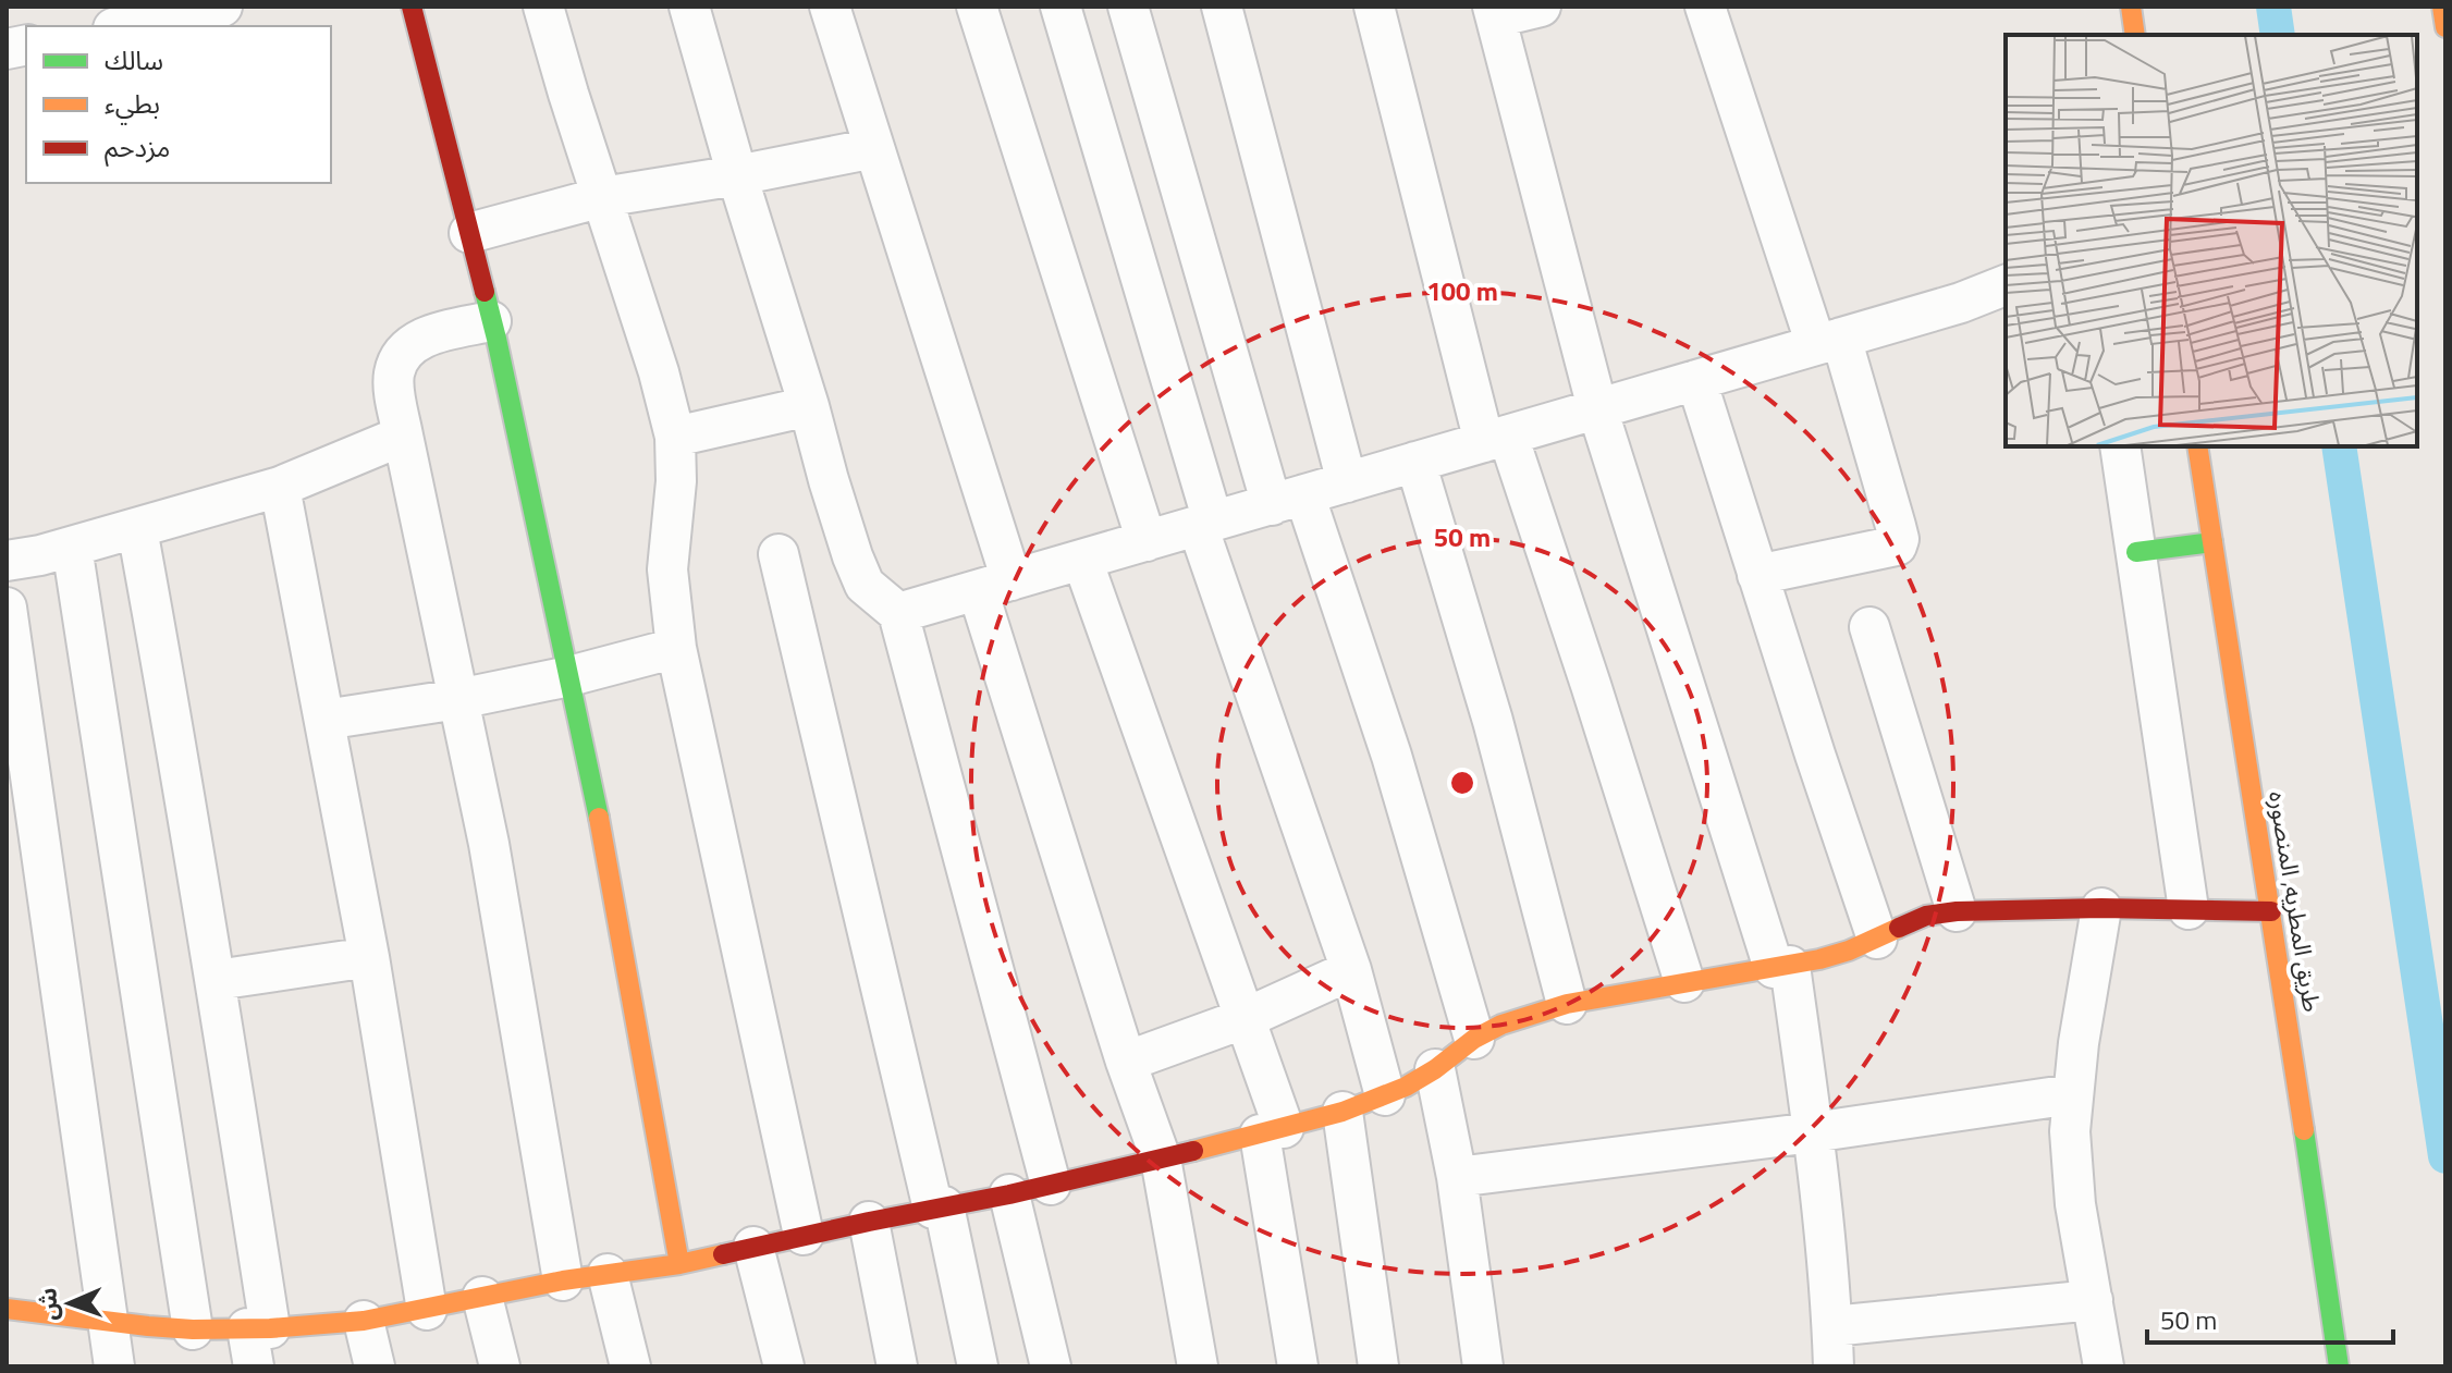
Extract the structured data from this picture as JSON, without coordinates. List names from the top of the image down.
{
  "streets": {
    "street": ["طريق المطريه, المنصوره"]
  },
  "legend": ["سالك", "بطيء", "مزدحم"],
  "scale_bar": "50 m",
  "north": "left",
  "rings": ["100 m", "50 m"]
}
